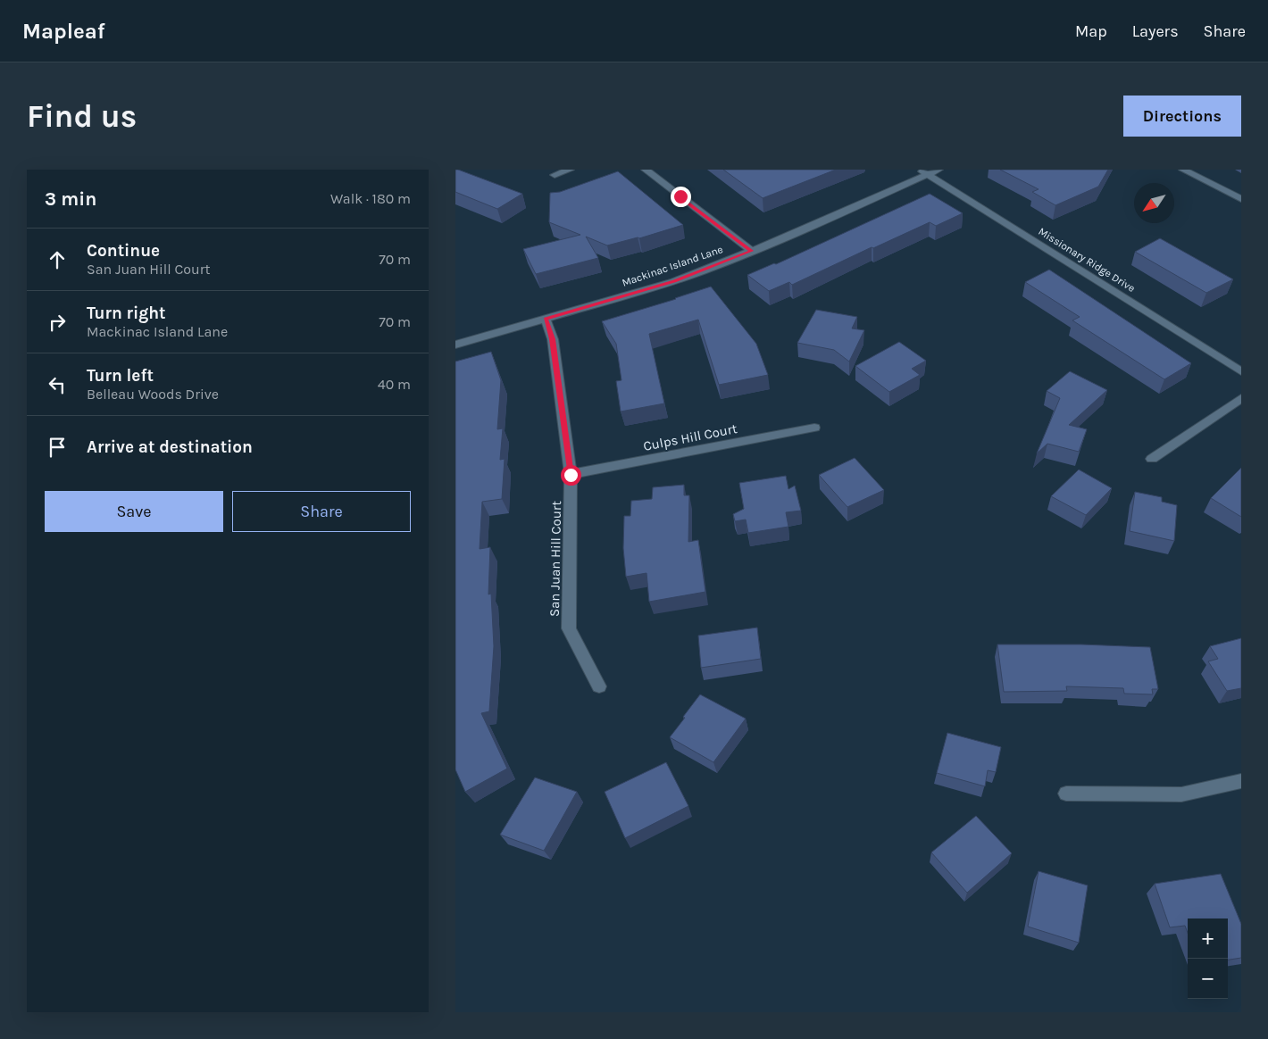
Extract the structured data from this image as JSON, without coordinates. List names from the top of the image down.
{
  "streets": {
    "street": [
      "Missionary Ridge Drive",
      "Mackinac Island Lane",
      "Culps Hill Court",
      "San Juan Hill Court"
    ]
  },
  "crossings": [
    ["Missionary Ridge Drive", "Mackinac Island Lane"],
    ["Mackinac Island Lane", "San Juan Hill Court"],
    ["Culps Hill Court", "San Juan Hill Court"]
  ],
  "north": "bottom left",
  "page": {
    "header": "Mapleaf",
    "nav": ["Map", "Layers", "Share"],
    "buttons": [
      "Directions",
      ["Save", "Share"]
    ],
    "title": "Find us",
    "heading": ["3 min", "Walk · 180 m"],
    "list": [
      ["Continue", "San Juan Hill Court", "70 m"],
      ["Turn right", "Mackinac Island Lane", "70 m"],
      ["Turn left", "Belleau Woods Drive", "40 m"],
      "Arrive at destination"
    ],
    "map_buttons": ["+", "−"]
  }
}
